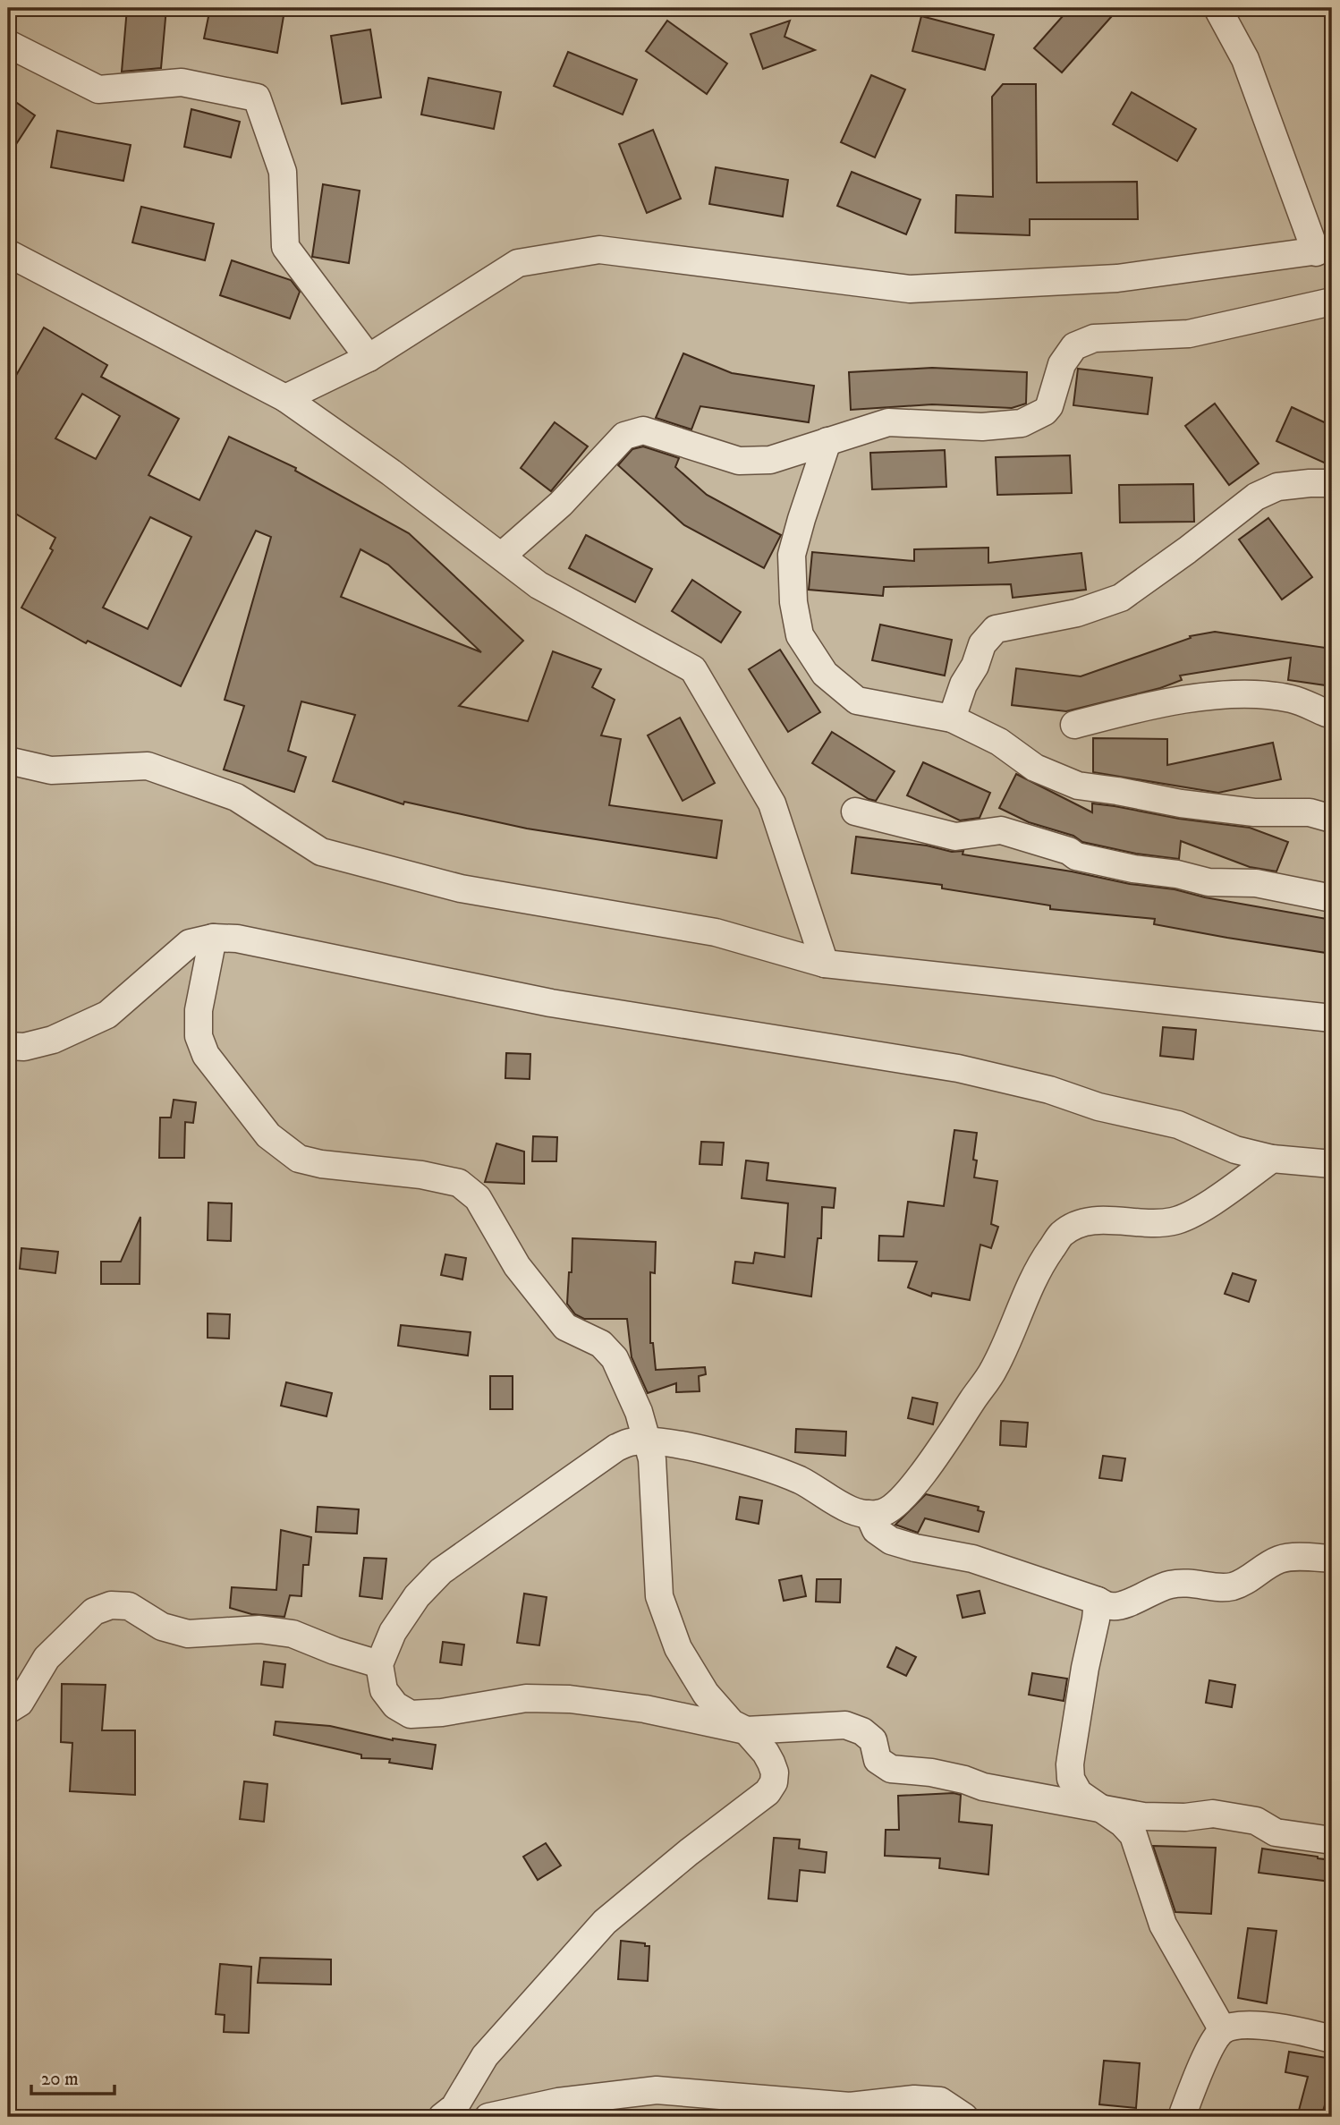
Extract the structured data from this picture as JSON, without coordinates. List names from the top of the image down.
{
  "scale_bar": "20 m"
}
